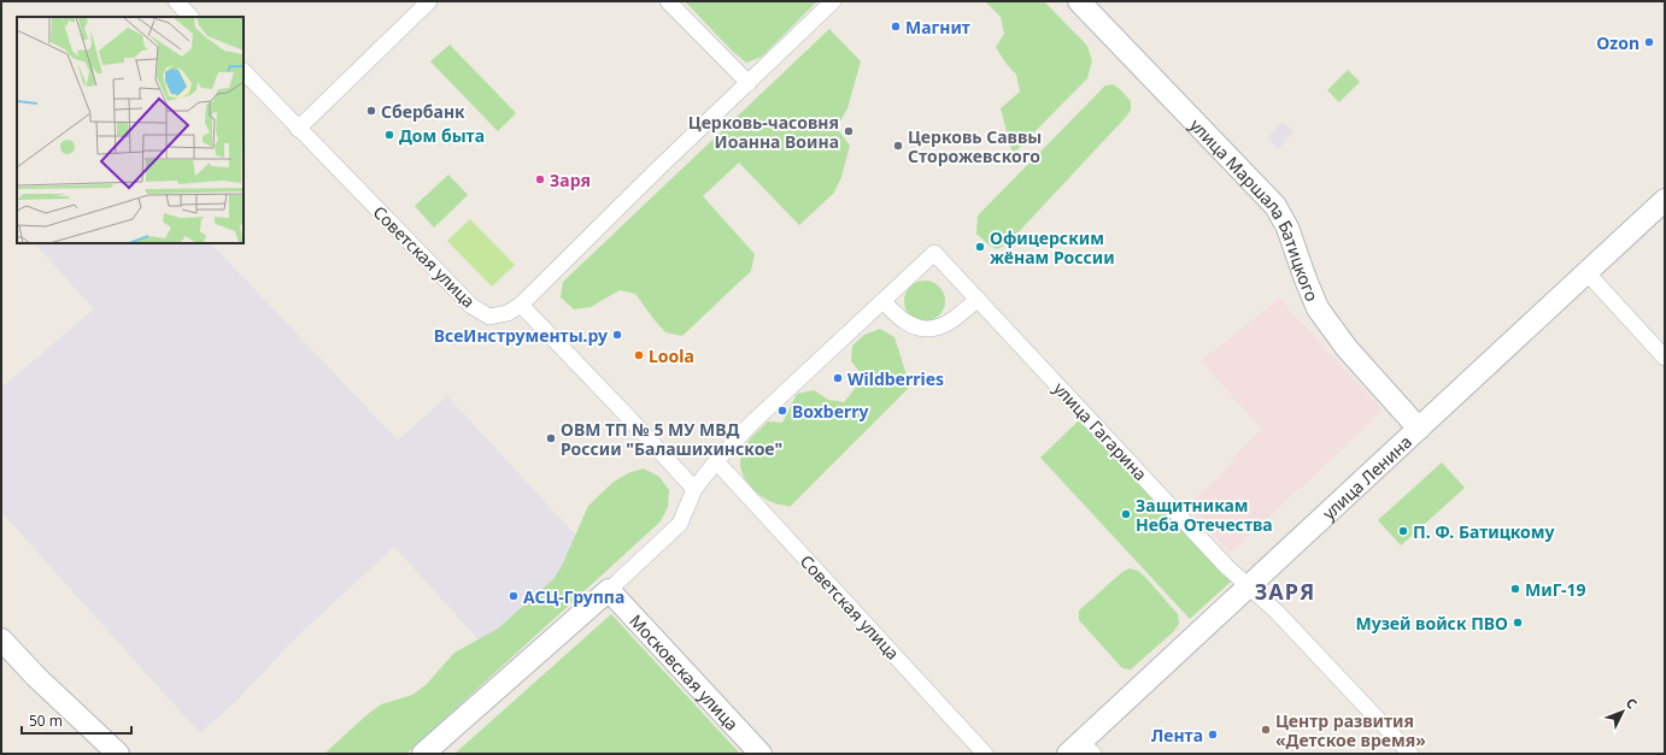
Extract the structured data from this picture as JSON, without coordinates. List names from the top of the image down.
{
  "streets": {
    "street": [
      "улица Маршала Батицкого",
      "Советская улица",
      "улица Гагарина",
      "улица Ленина",
      "Московская улица"
    ]
  },
  "crossings": [
    ["улица Маршала Батицкого", "улица Ленина"],
    ["улица Гагарина", "улица Ленина"]
  ],
  "districts": ["ЗАРЯ"],
  "places": [
    "Магнит",
    "Ozon",
    "Сбербанк",
    "Церковь-часовня Иоанна Воина",
    "Дом быта",
    "Церковь Саввы Сторожевского",
    "Заря",
    "Офицерским жёнам России",
    "ВсеИнструменты.ру",
    "Loola",
    "Wildberries",
    "Boxberry",
    "ОВМ ТП № 5 МУ МВД России \"Балашихинское\"",
    "Защитникам Неба Отечества",
    "П. Ф. Батицкому",
    "МиГ-19",
    "АСЦ-Группа",
    "Музей войск ПВО",
    "Центр развития «Детское время»",
    "Лента"
  ],
  "scale_bar": "50 m",
  "north": "top right"
}
